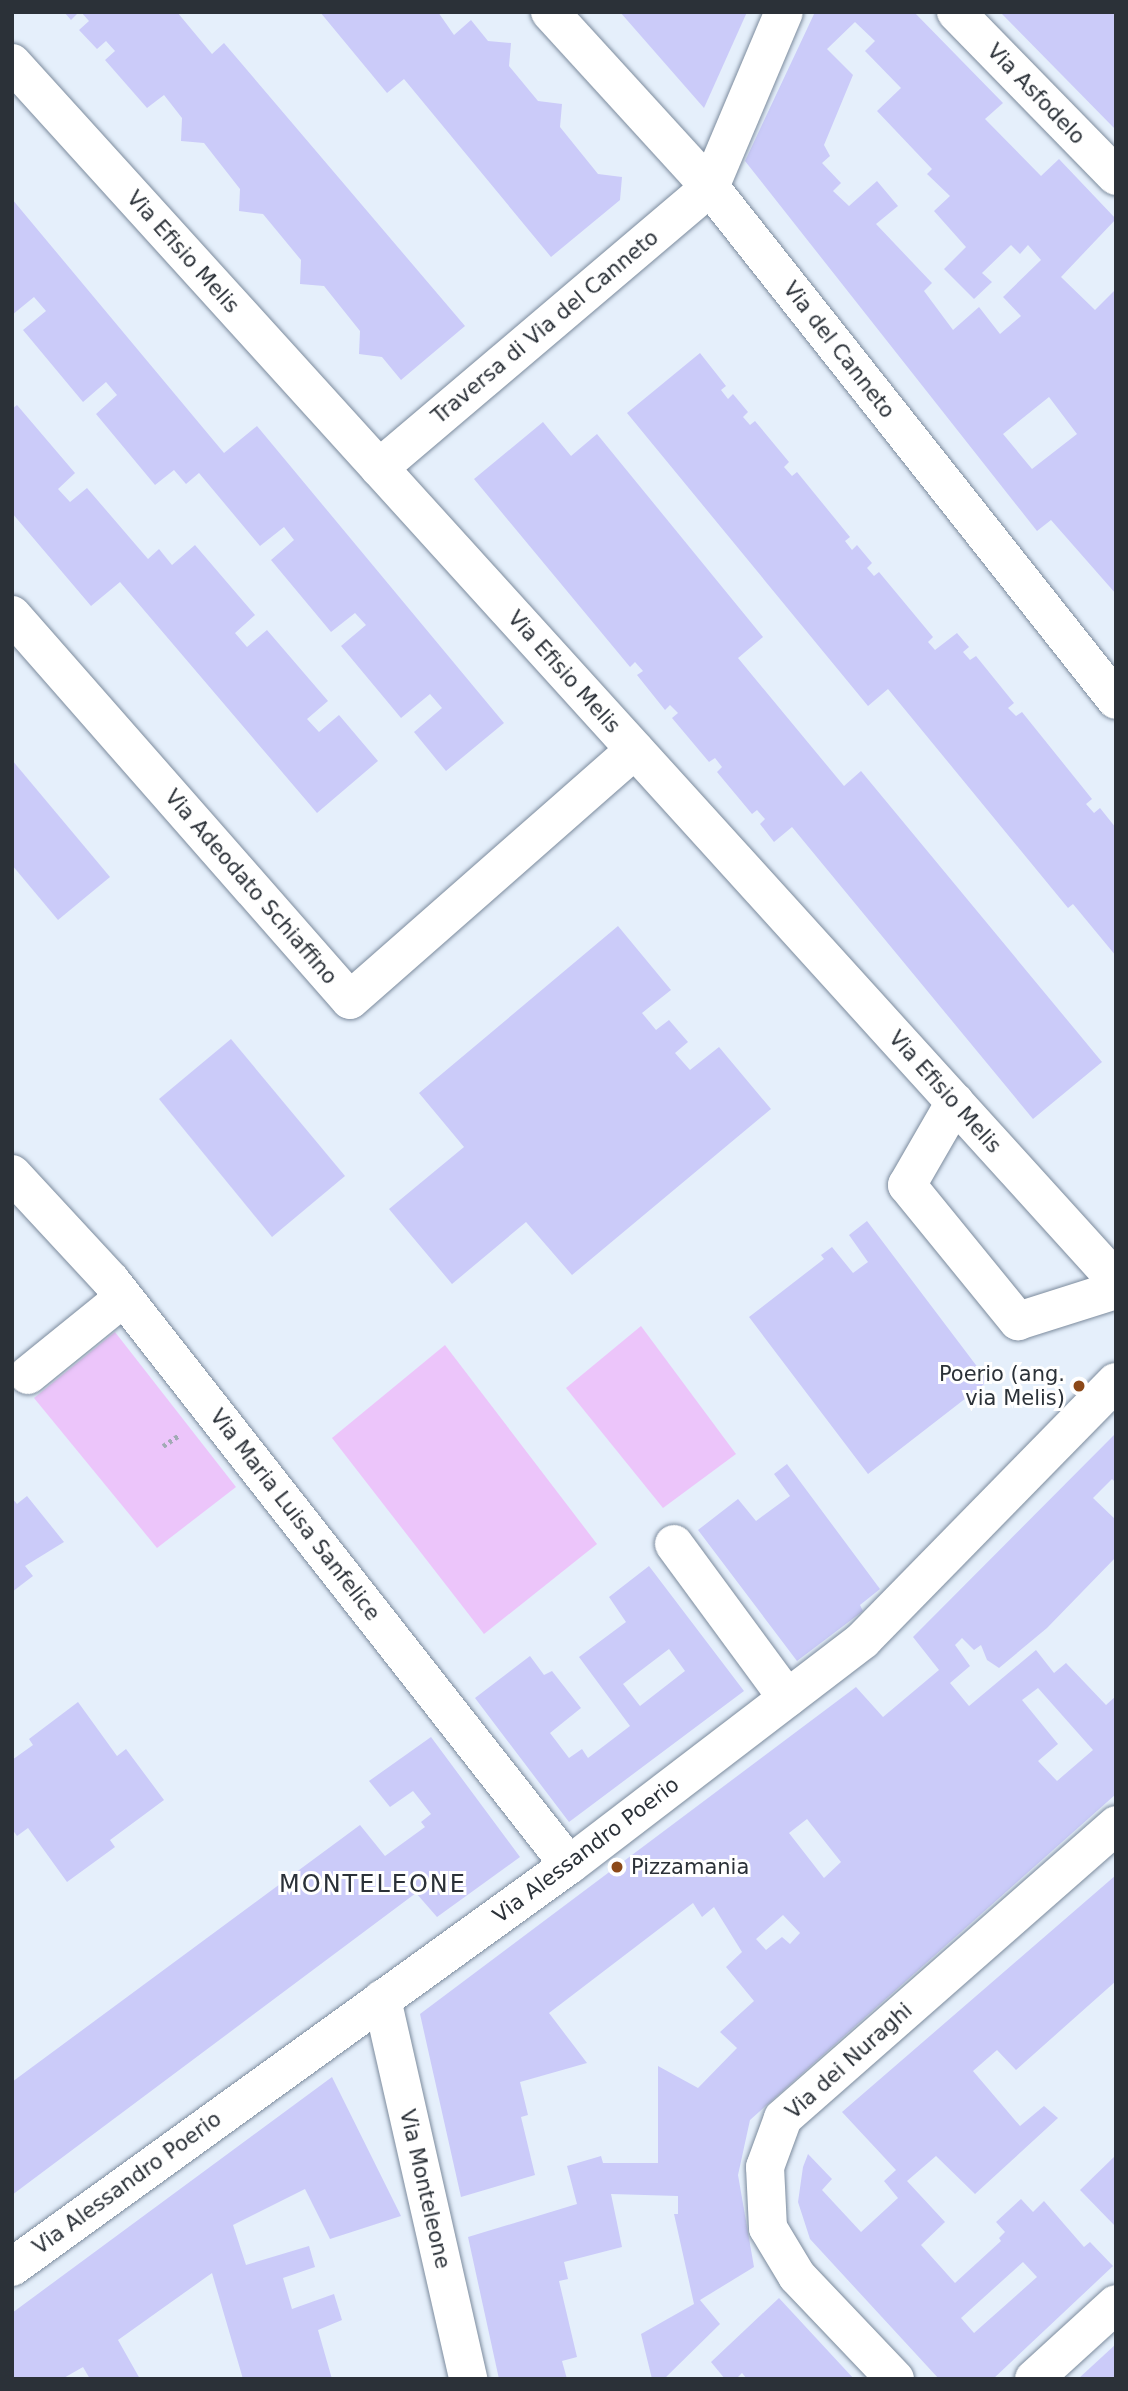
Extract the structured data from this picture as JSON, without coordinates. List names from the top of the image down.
{
  "streets": {
    "street": [
      "Via Asfodelo",
      "Via Efisio Melis",
      "Traversa di Via del Canneto",
      "Via del Canneto",
      "Via Adeodato Schiaffino",
      "Via Maria Luisa Sanfelice",
      "Via Alessandro Poerio",
      "Via dei Nuraghi",
      "Via Monteleone"
    ]
  },
  "crossings": [
    ["Via Efisio Melis", "Traversa di Via del Canneto"],
    ["Via Efisio Melis", "Via Adeodato Schiaffino"],
    ["Traversa di Via del Canneto", "Via del Canneto"],
    ["Via Maria Luisa Sanfelice", "Via Alessandro Poerio"],
    ["Via Alessandro Poerio", "Via Monteleone"]
  ],
  "districts": ["MONTELEONE"],
  "places": ["Poerio (ang. via Melis)", "Pizzamania"]
}
